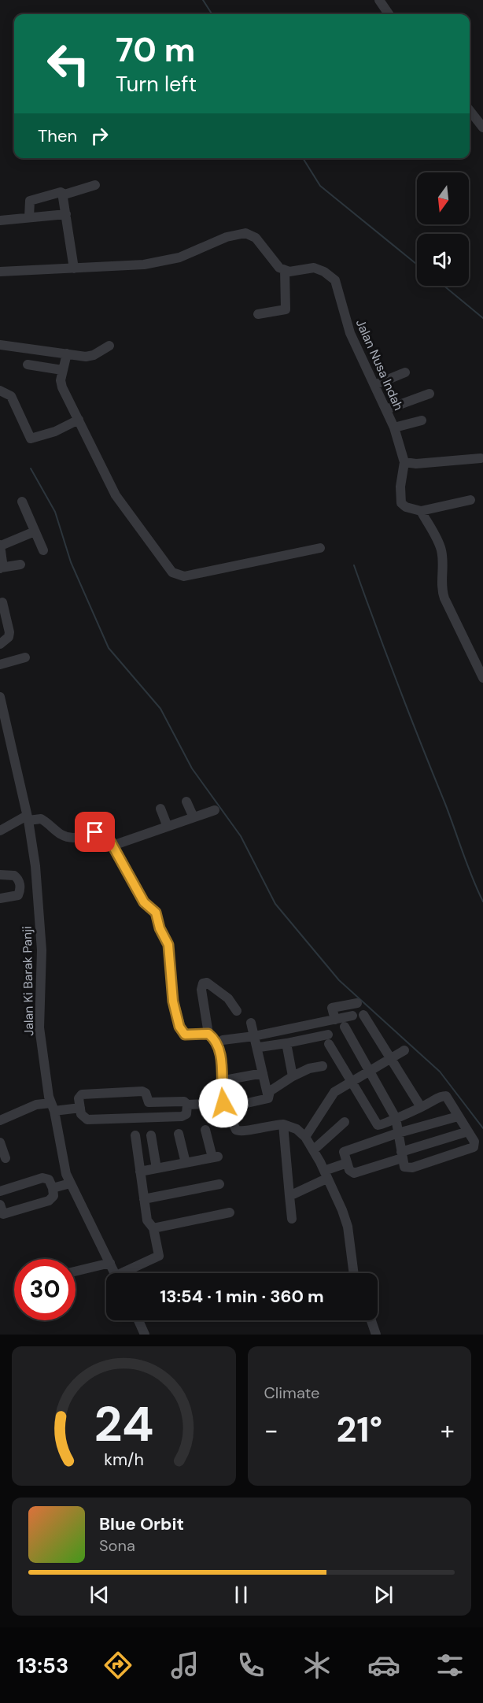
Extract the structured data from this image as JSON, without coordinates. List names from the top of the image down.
{
  "streets": {
    "street": ["Jalan Nusa Indah", "Jalan Ki Barak Panji"]
  },
  "north": "bottom",
  "page": {
    "turn": ["70 m", "Turn left"],
    "then": "Then",
    "limit": "30",
    "trip": "13:54 · 1 min · 360 m",
    "tile": "Climate",
    "heat": ["−", "21°", "+"],
    "song": ["Blue Orbit", "Sona"],
    "tabs": "13:53",
    "gauge": ["24", "km/h"]
  }
}
